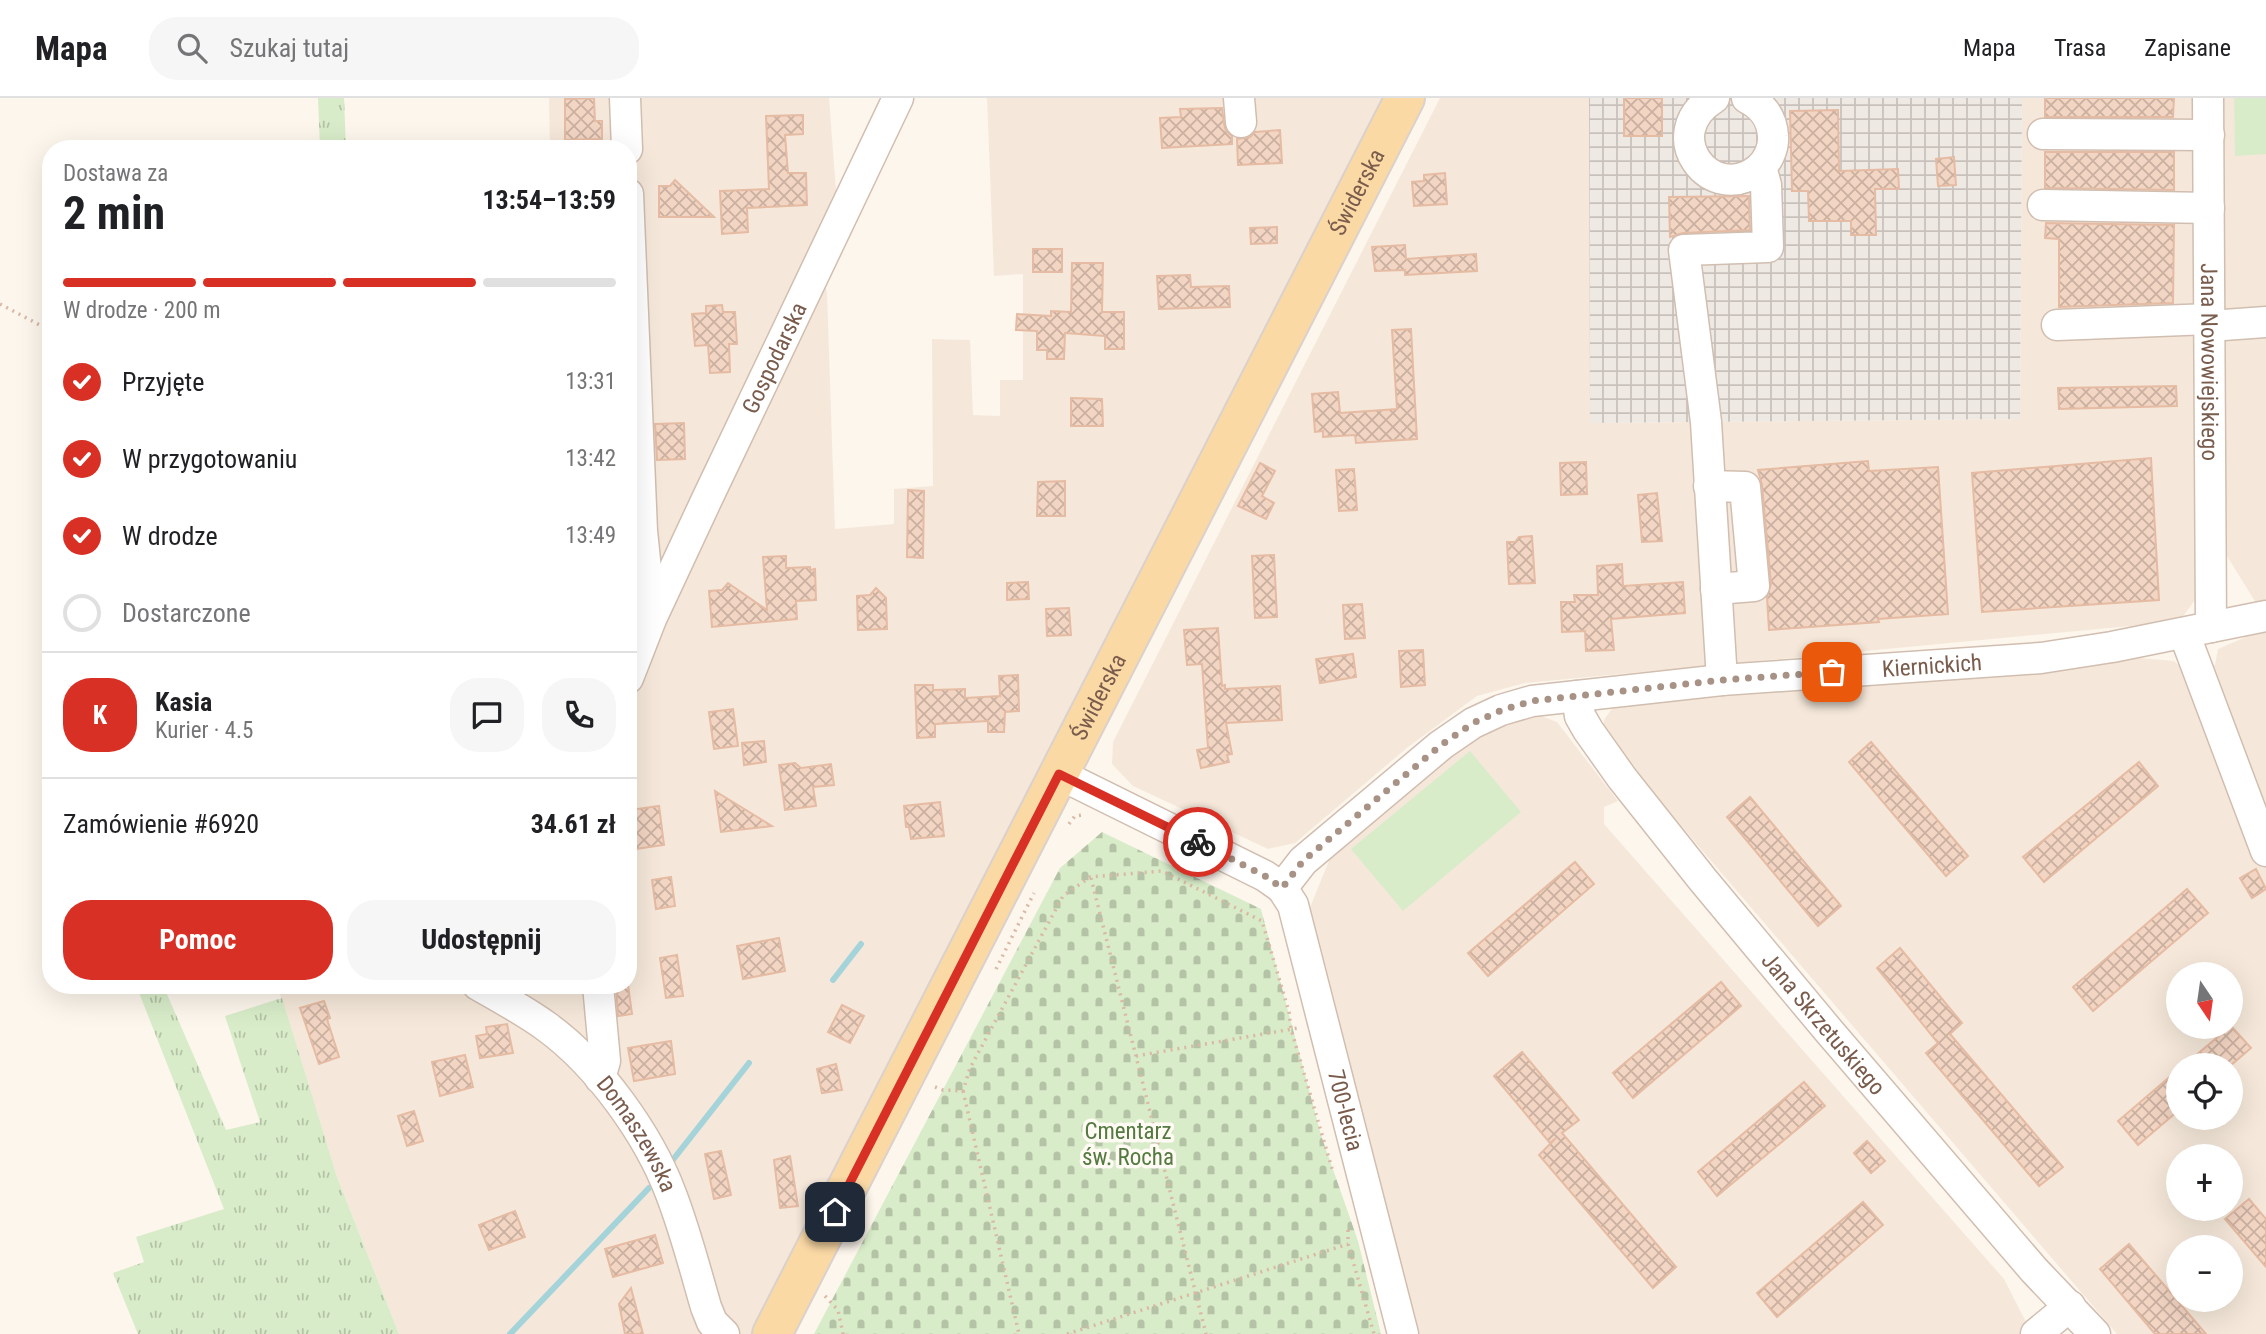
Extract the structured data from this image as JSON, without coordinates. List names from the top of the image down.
{
  "streets": {
    "main road": ["Świderska"],
    "street": [
      "Gospodarska",
      "Jana Nowowiejskiego",
      "Kiernickich",
      "Jana Skrzetuskiego",
      "700-lecia",
      "Domaszewska"
    ]
  },
  "crossings": [
    ["Jana Nowowiejskiego", "Kiernickich"],
    ["Kiernickich", "Jana Skrzetuskiego"],
    ["Kiernickich", "700-lecia"]
  ],
  "parks": ["Cmentarz św. Rocha"],
  "north": "bottom",
  "page": {
    "header": "Mapa",
    "search": "Szukaj tutaj",
    "nav": ["Mapa", "Trasa", "Zapisane"],
    "heading": ["2 min", "Dostawa za", "13:54–13:59"],
    "panel": [
      "Kasia",
      "Kurier · 4.5",
      "Zamówienie #6920",
      "34.61 zł"
    ],
    "bar": "W drodze · 200 m",
    "list": [
      ["Przyjęte", "13:31"],
      ["W przygotowaniu", "13:42"],
      ["W drodze", "13:49"],
      "Dostarczone"
    ],
    "round": "K",
    "buttons": ["Pomoc", "Udostępnij"],
    "map_buttons": ["+", "−"]
  }
}
